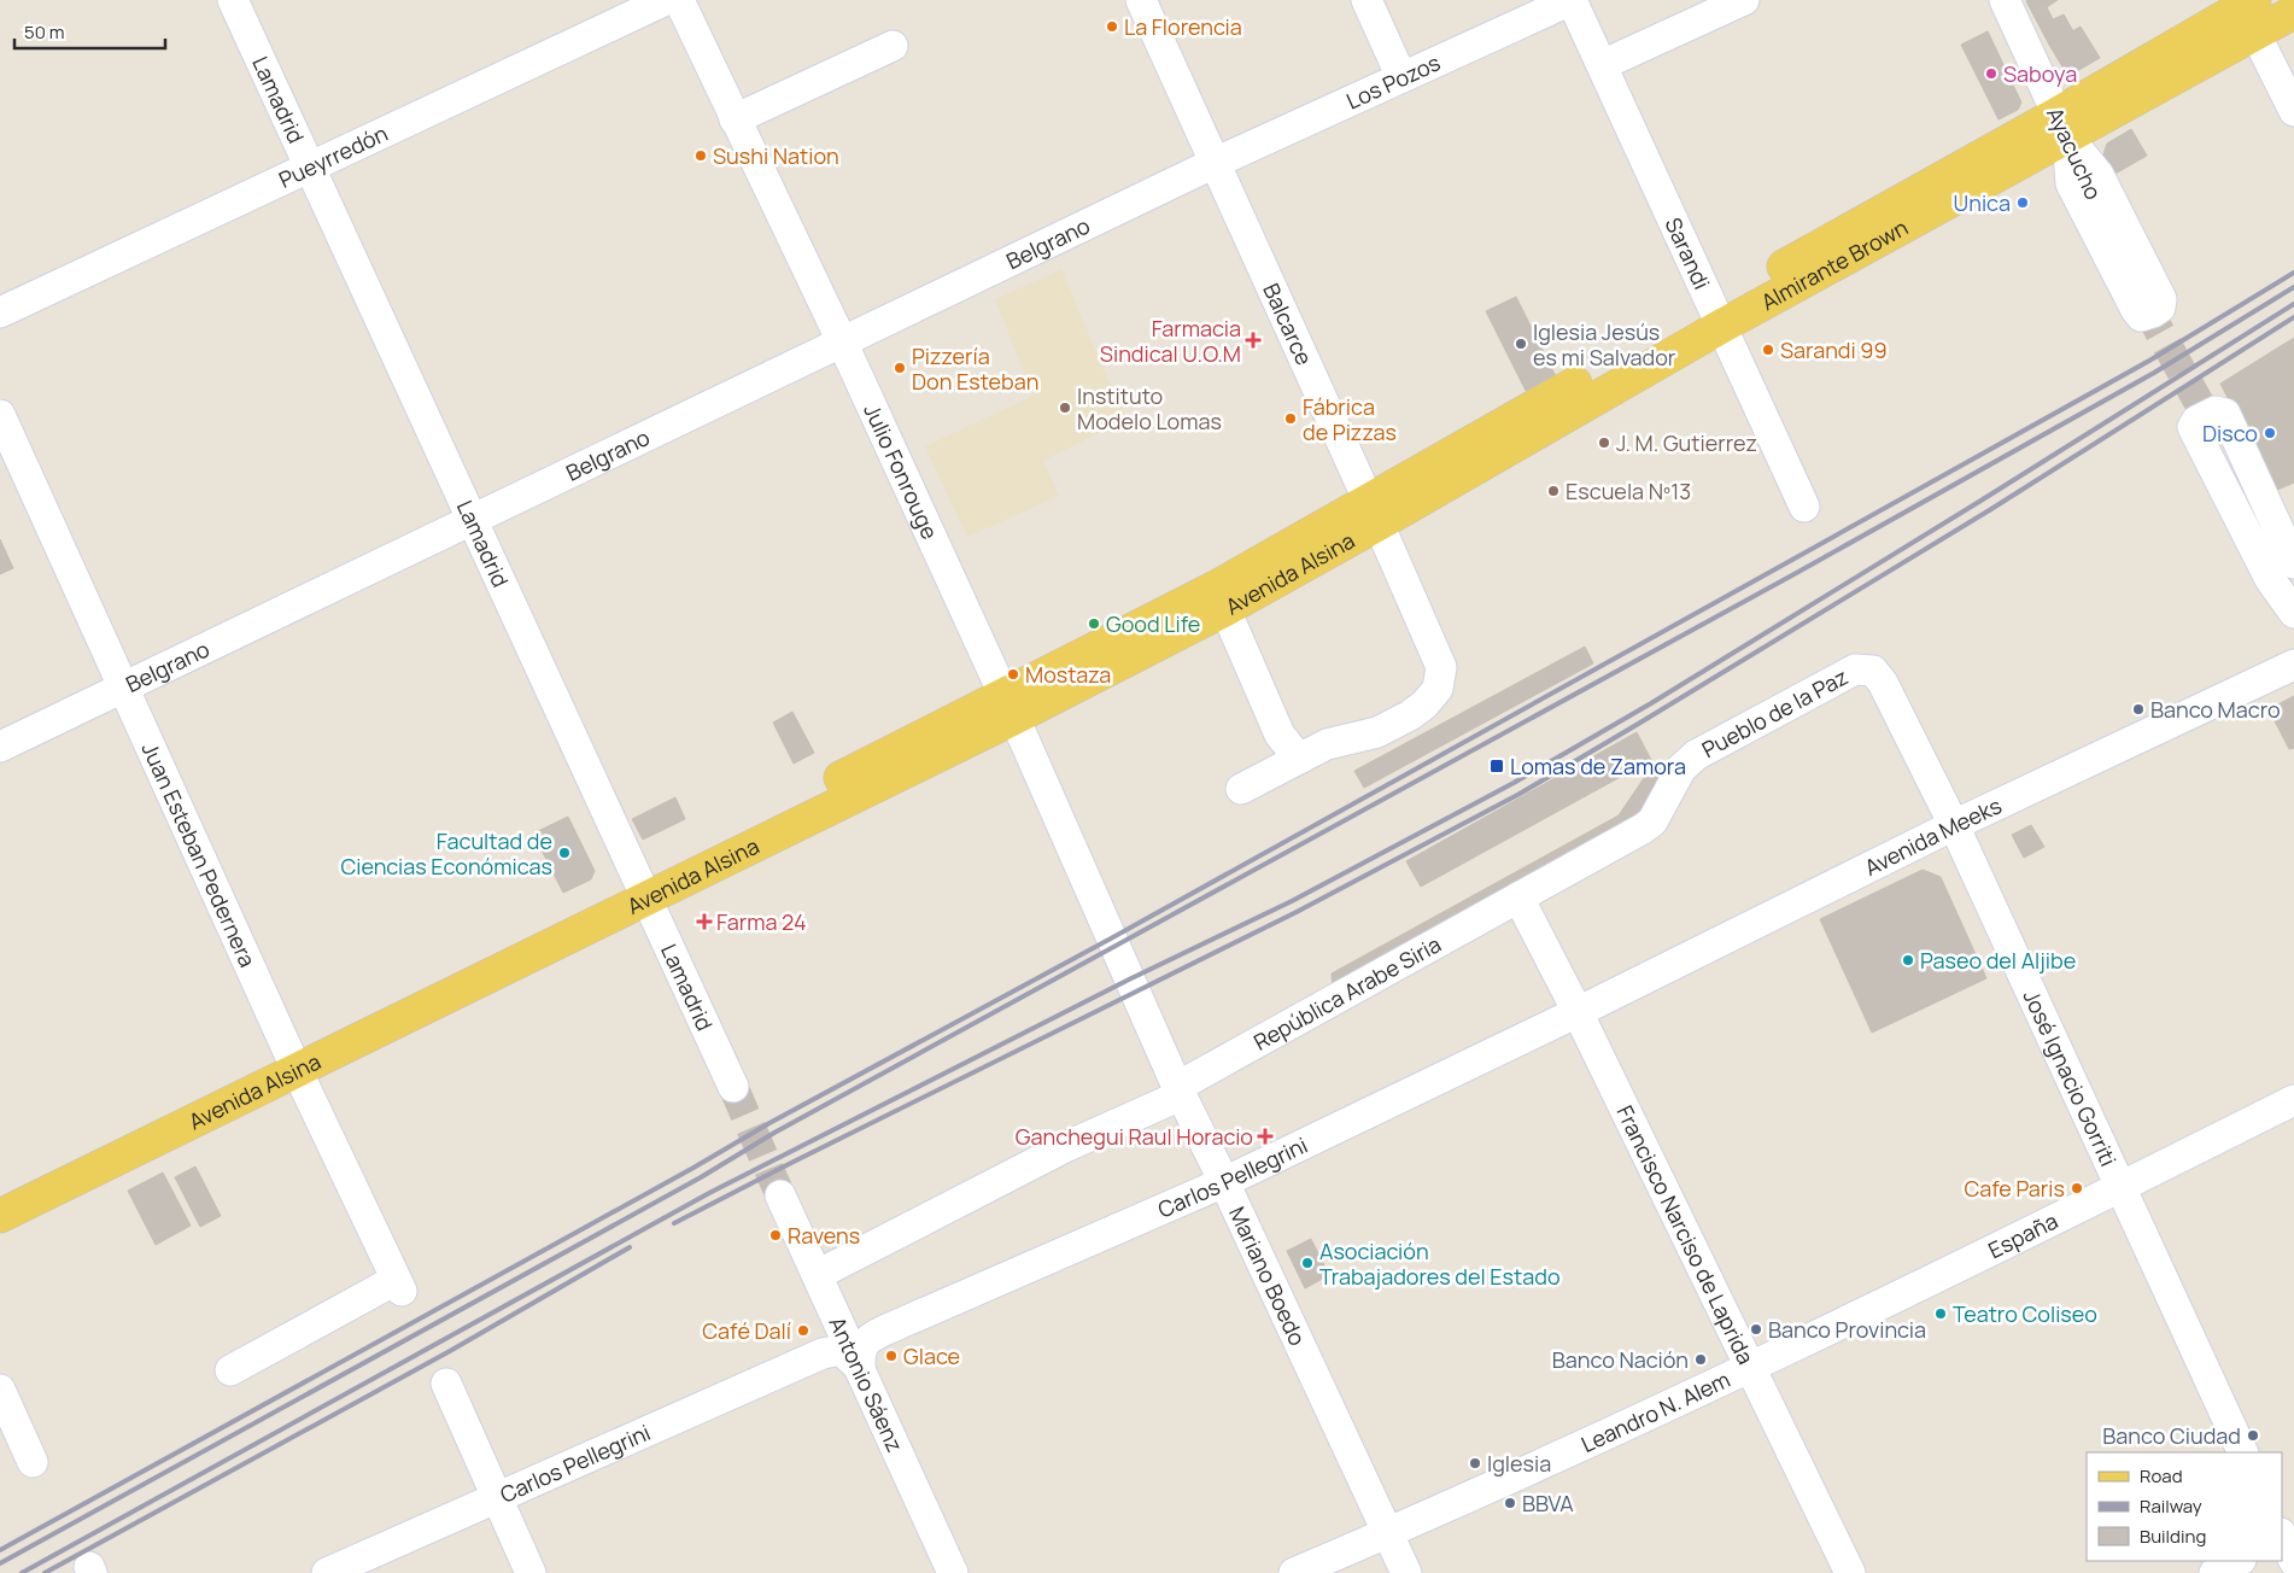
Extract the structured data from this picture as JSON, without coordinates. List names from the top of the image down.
{
  "streets": {
    "main road": ["Almirante Brown", "Avenida Alsina"],
    "street": [
      "Los Pozos",
      "Lamadrid",
      "Ayacucho",
      "Pueyrredón",
      "Belgrano",
      "Sarandi",
      "Balcarce",
      "Julio Fonrouge",
      "Pueblo de la Paz",
      "Avenida Meeks",
      "Juan Esteban Pedernera",
      "República Arabe Siria",
      "José Ignacio Gorriti",
      "Carlos Pellegrini",
      "Francisco Narciso de Laprida",
      "España",
      "Mariano Boedo",
      "Antonio Sáenz",
      "Leandro N. Alem"
    ]
  },
  "crossings": [
    ["Los Pozos", "Belgrano"],
    ["Los Pozos", "Sarandi"],
    ["Los Pozos", "Balcarce"],
    ["Lamadrid", "Pueyrredón"],
    ["Lamadrid", "Belgrano"],
    ["Lamadrid", "Avenida Alsina"],
    ["Ayacucho", "Almirante Brown"],
    ["Belgrano", "Balcarce"],
    ["Belgrano", "Julio Fonrouge"],
    ["Belgrano", "Juan Esteban Pedernera"],
    ["Sarandi", "Almirante Brown"],
    ["Almirante Brown", "Balcarce"],
    ["Almirante Brown", "Avenida Alsina"],
    ["Balcarce", "Avenida Alsina"],
    ["Julio Fonrouge", "Avenida Alsina"],
    ["Julio Fonrouge", "Mariano Boedo"],
    ["Avenida Alsina", "Juan Esteban Pedernera"],
    ["Pueblo de la Paz", "República Arabe Siria"],
    ["Pueblo de la Paz", "José Ignacio Gorriti"],
    ["Pueblo de la Paz", "Francisco Narciso de Laprida"],
    ["Avenida Meeks", "José Ignacio Gorriti"],
    ["Avenida Meeks", "Carlos Pellegrini"],
    ["Avenida Meeks", "Francisco Narciso de Laprida"],
    ["República Arabe Siria", "Francisco Narciso de Laprida"],
    ["República Arabe Siria", "Mariano Boedo"],
    ["República Arabe Siria", "Antonio Sáenz"],
    ["José Ignacio Gorriti", "España"],
    ["Carlos Pellegrini", "Francisco Narciso de Laprida"],
    ["Carlos Pellegrini", "Mariano Boedo"],
    ["Carlos Pellegrini", "Antonio Sáenz"],
    ["Francisco Narciso de Laprida", "España"],
    ["Francisco Narciso de Laprida", "Leandro N. Alem"],
    ["España", "Leandro N. Alem"],
    ["Mariano Boedo", "Leandro N. Alem"]
  ],
  "places": {
    "other": [
      "La Florencia",
      "Saboya",
      "Sushi Nation",
      "Unica",
      "Iglesia Jesús es mi Salvador",
      "Sarandi 99",
      "Pizzería Don Esteban",
      "Instituto Modelo Lomas",
      "Fábrica de Pizzas",
      "Disco",
      "J. M. Gutierrez",
      "Escuela Nº13",
      "Good Life",
      "Mostaza",
      "Banco Macro",
      "Facultad de Ciencias Económicas",
      "Paseo del Aljibe",
      "Cafe Paris",
      "Ravens",
      "Asociación Trabajadores del Estado",
      "Teatro Coliseo",
      "Banco Provincia",
      "Café Dalí",
      "Glace",
      "Banco Nación",
      "Banco Ciudad",
      "Iglesia",
      "BBVA"
    ],
    "health": ["Farmacia Sindical U.O.M", "Farma 24", "Ganchegui Raul Horacio"],
    "transit": ["Lomas de Zamora"]
  },
  "legend": ["Road", "Railway", "Building"],
  "scale_bar": "50 m"
}
